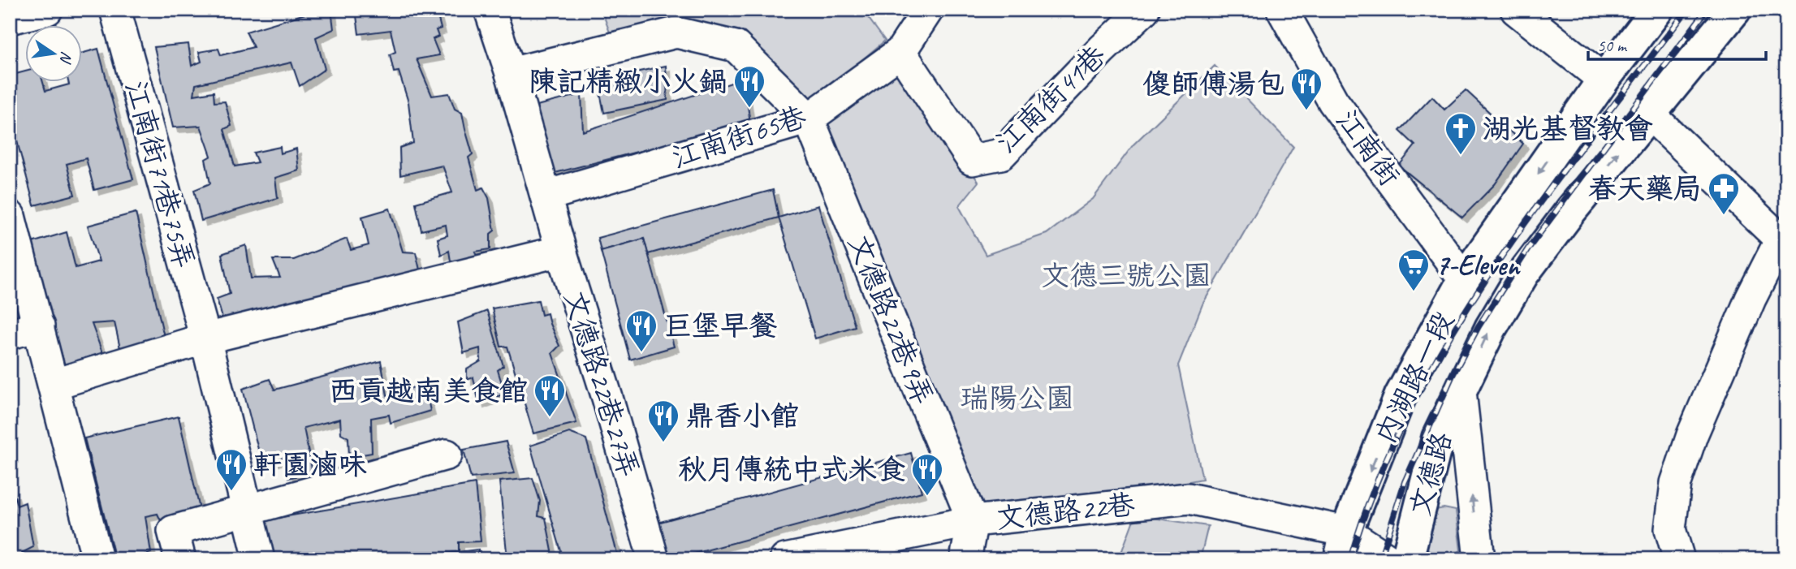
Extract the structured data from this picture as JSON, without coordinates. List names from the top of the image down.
{
  "streets": {
    "main road": ["內湖路一段", "文德路"],
    "street": [
      "江南街41巷",
      "江南街65巷",
      "江南街",
      "江南街71巷75弄",
      "文德路22巷9弄",
      "文德路22巷27弄",
      "文德路22巷"
    ]
  },
  "crossings": [
    ["江南街41巷", "江南街65巷"],
    ["江南街65巷", "文德路22巷9弄"],
    ["江南街65巷", "文德路22巷27弄"],
    ["江南街", "內湖路一段"],
    ["文德路22巷9弄", "文德路22巷"],
    ["內湖路一段", "文德路"],
    ["內湖路一段", "文德路22巷"]
  ],
  "parks": ["文德三號公園", "瑞陽公園"],
  "places": {
    "restaurant": [
      "陳記精緻小火鍋",
      "傻師傅湯包",
      "巨堡早餐",
      "西貢越南美食館",
      "鼎香小館",
      "軒園滷味",
      "秋月傳統中式米食"
    ],
    "church": ["湖光基督教會"],
    "pharmacy": ["春天藥局"],
    "supermarket": ["7-Eleven"]
  },
  "scale_bar": "50 m",
  "north": "right"
}
